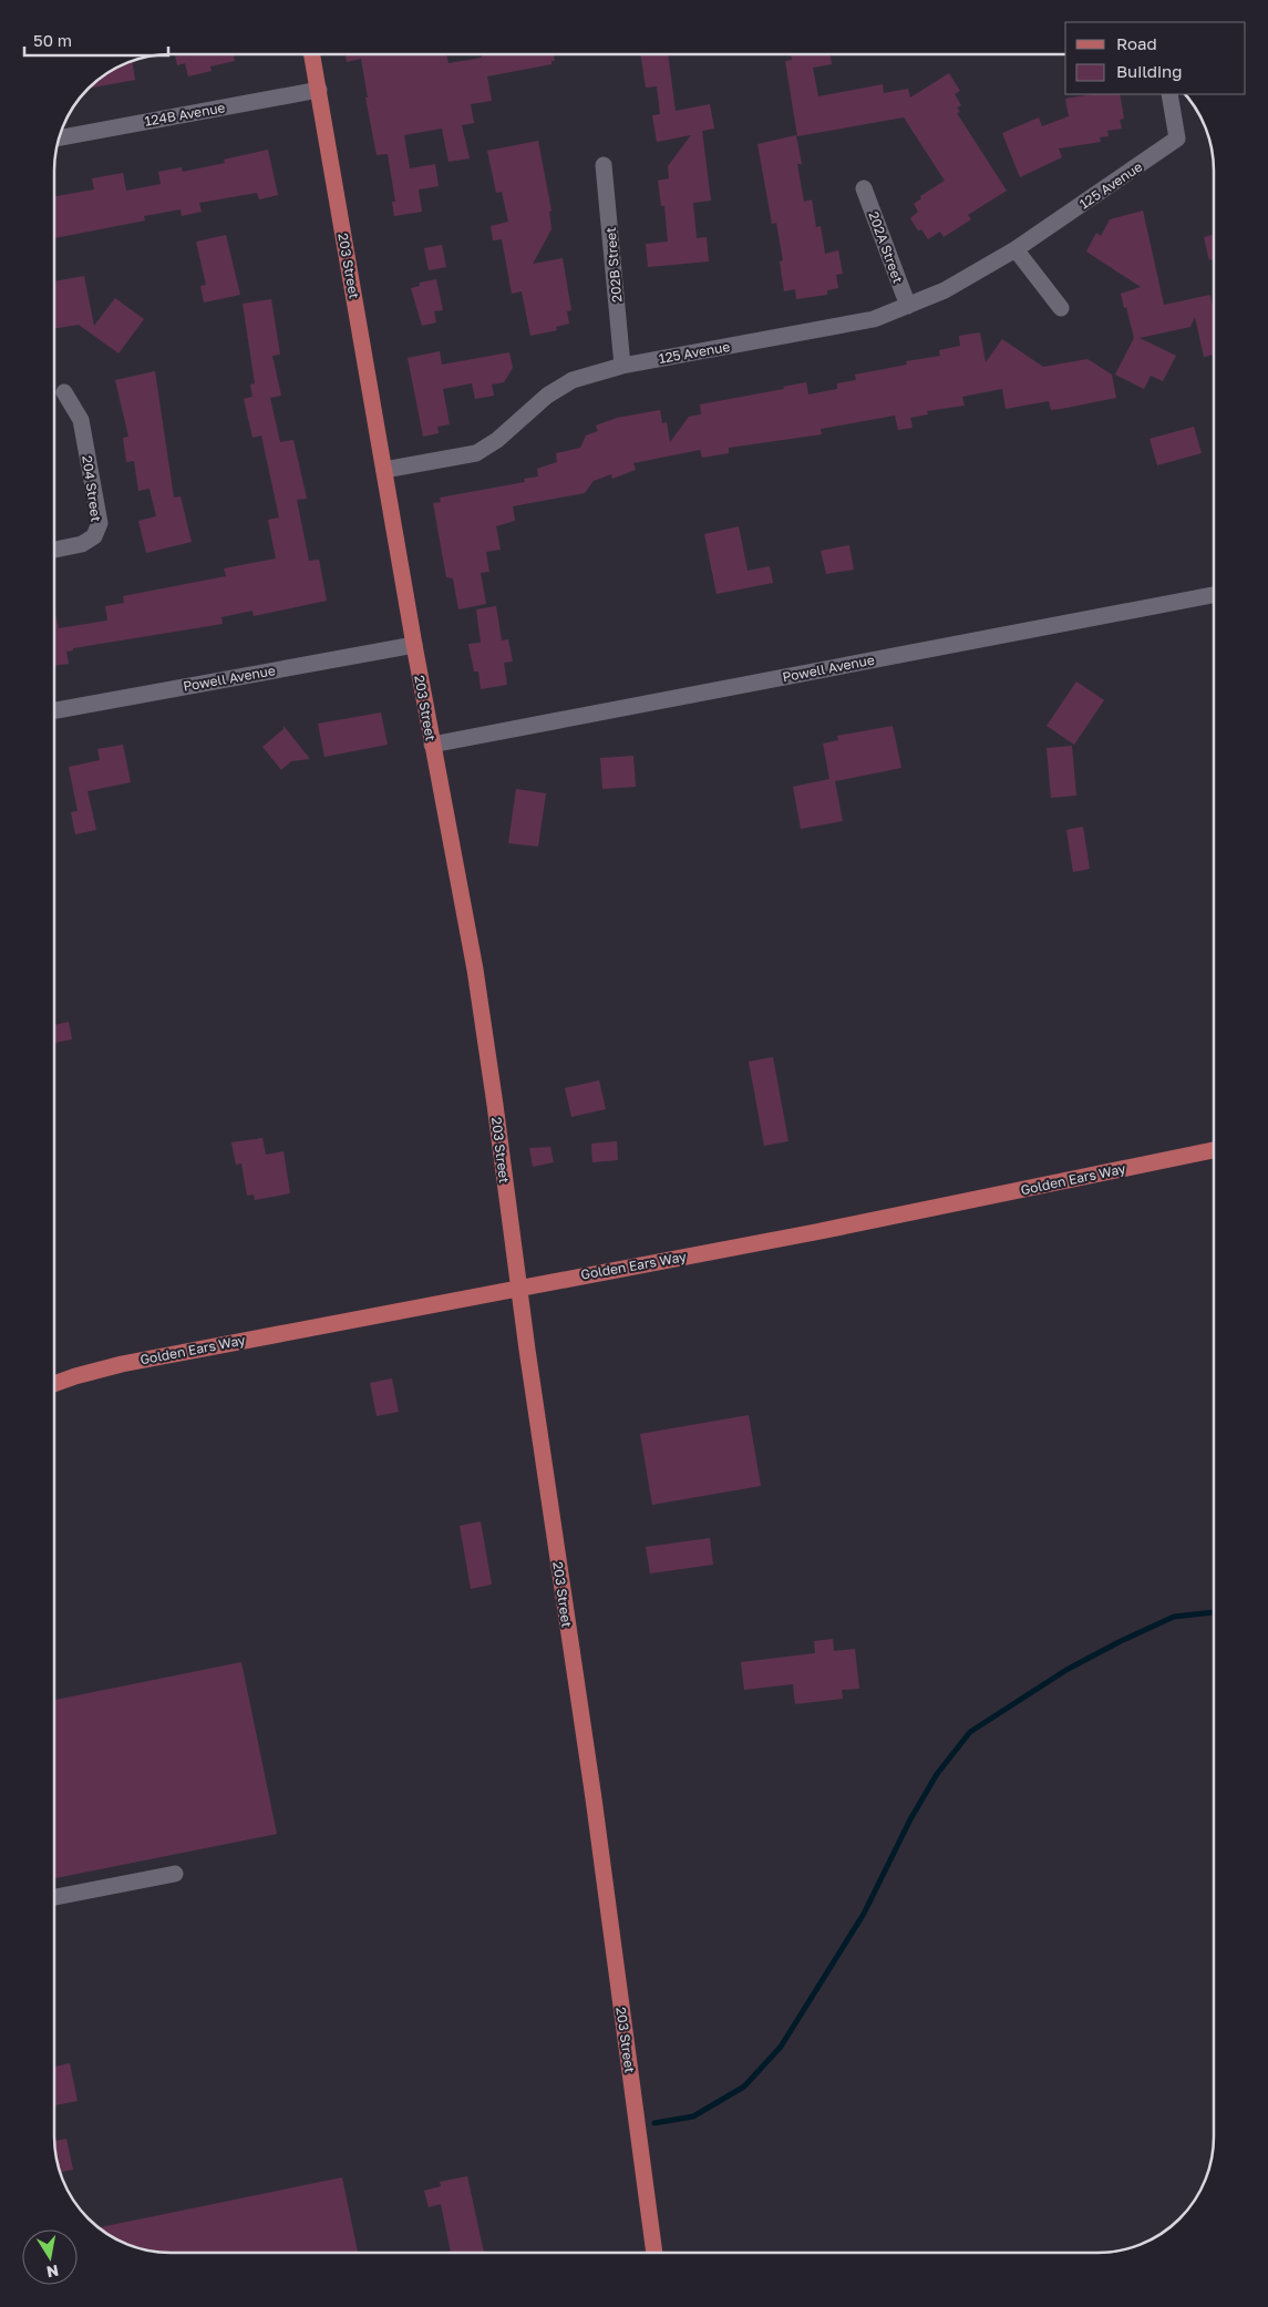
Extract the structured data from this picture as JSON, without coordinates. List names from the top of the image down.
{
  "streets": {
    "main road": ["203 Street", "Golden Ears Way"],
    "street": [
      "124B Avenue",
      "125 Avenue",
      "202A Street",
      "202B Street",
      "204 Street",
      "Powell Avenue"
    ]
  },
  "crossings": [
    ["124B Avenue", "203 Street"],
    ["125 Avenue", "202A Street"],
    ["125 Avenue", "202B Street"],
    ["125 Avenue", "203 Street"],
    ["203 Street", "Powell Avenue"],
    ["203 Street", "Golden Ears Way"]
  ],
  "legend": ["Road", "Building"],
  "scale_bar": "50 m",
  "north": "bottom"
}
